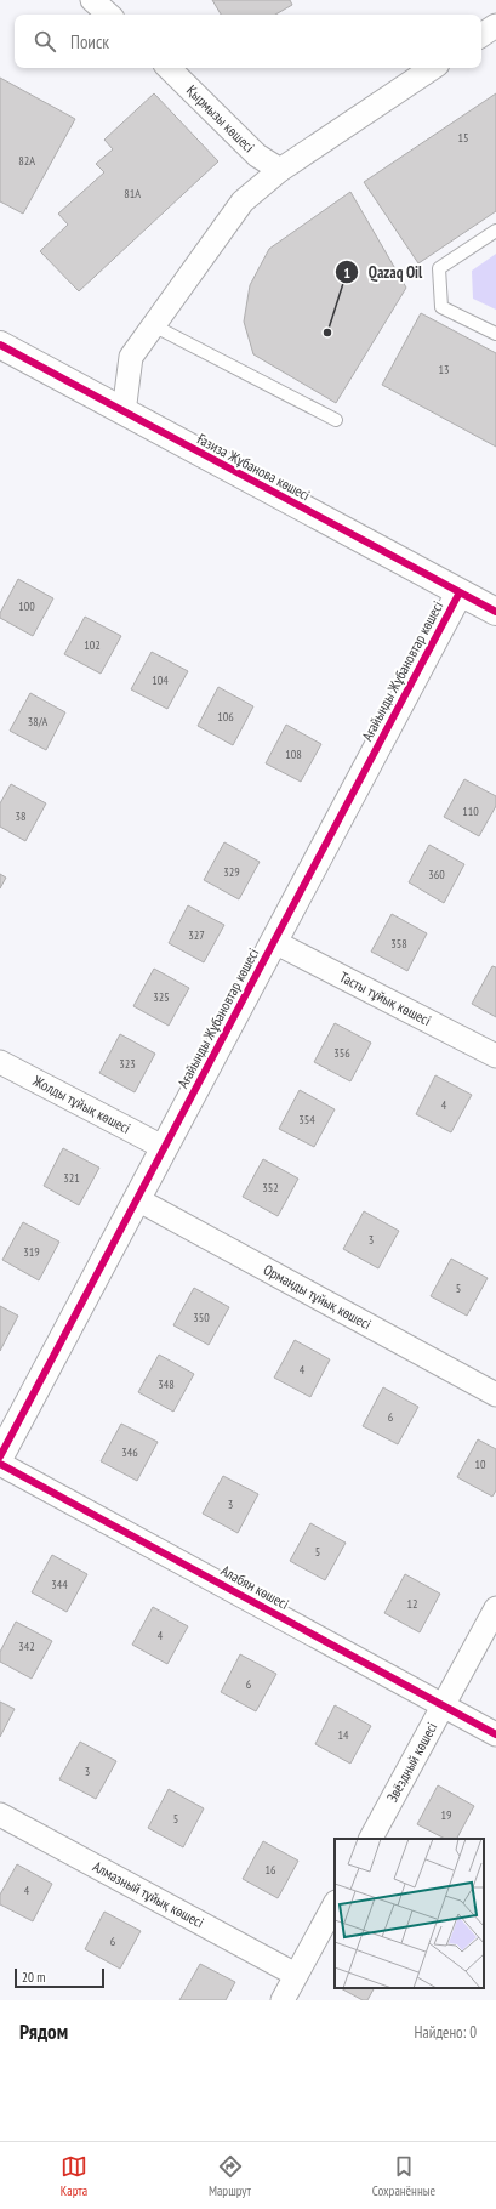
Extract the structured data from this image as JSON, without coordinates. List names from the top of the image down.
{
  "streets": {
    "street": [
      "Қырмызы көшесі",
      "Ғазиза Жұбанова көшесі",
      "Ағайынды Жұбановтар көшесі",
      "Тасты тұйық көшесі",
      "Жолды тұйық көшесі",
      "Орманды тұйық көшесі",
      "Алабян көшесі",
      "Звёздный көшесі",
      "Алмазный тұйық көшесі"
    ]
  },
  "crossings": [
    ["Ғазиза Жұбанова көшесі", "Ағайынды Жұбановтар көшесі"],
    ["Ағайынды Жұбановтар көшесі", "Тасты тұйық көшесі"],
    ["Ағайынды Жұбановтар көшесі", "Жолды тұйық көшесі"],
    ["Ағайынды Жұбановтар көшесі", "Орманды тұйық көшесі"],
    ["Алабян көшесі", "Звёздный көшесі"]
  ],
  "places": ["Qazaq Oil"],
  "house_numbers": [
    "15",
    "82А",
    "81А",
    "13",
    "100",
    "102",
    "104",
    "106",
    "38/А",
    "108",
    "110",
    "38",
    "329",
    "360",
    "327",
    "358",
    "325",
    "356",
    "323",
    "4",
    "354",
    "321",
    "352",
    "3",
    "319",
    "5",
    "350",
    "4",
    "348",
    "6",
    "346",
    "10",
    "3",
    "5",
    "344",
    "12",
    "4",
    "342",
    "6",
    "14",
    "3",
    "19",
    "5",
    "16",
    "4",
    "6"
  ],
  "scale_bar": "20 m",
  "page": {
    "search": "Поиск",
    "scale": "20 m",
    "heading": ["Рядом", "Найдено: 0"],
    "nav": ["Карта", "Маршрут", "Сохранённые"]
  }
}
